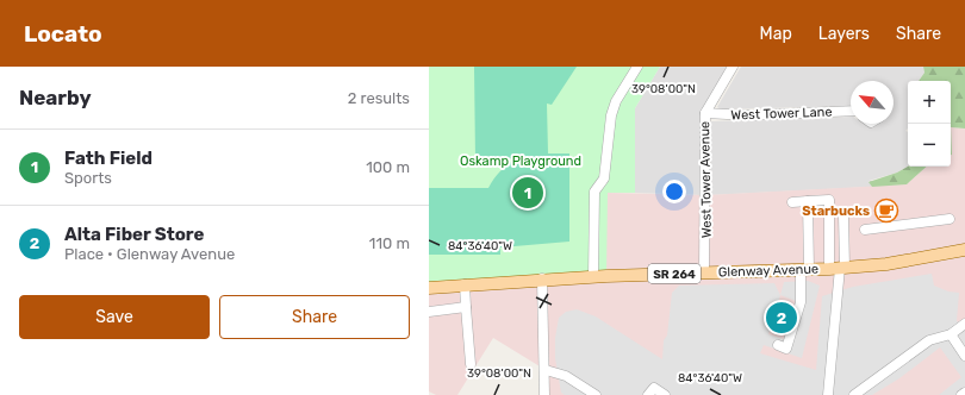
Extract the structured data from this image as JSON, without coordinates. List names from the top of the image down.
{
  "streets": {
    "main road": ["Glenway Avenue", "SR 264"],
    "street": ["West Tower Lane", "West Tower Avenue"]
  },
  "crossings": [
    ["West Tower Lane", "West Tower Avenue"],
    ["West Tower Avenue", "Glenway Avenue"]
  ],
  "parks": ["Oskamp Playground"],
  "places": {
    "cafe": ["Starbucks"]
  },
  "north": "top left",
  "page": {
    "header": "Locato",
    "nav": ["Map", "Layers", "Share"],
    "heading": ["Nearby", "2 results"],
    "map_buttons": ["+", "−"],
    "list": [
      {
        "mark": "1",
        "name": "Fath Field",
        "note": "Sports",
        "value": "100 m"
      },
      {
        "mark": "2",
        "name": "Alta Fiber Store",
        "note": "Place · Glenway Avenue",
        "value": "110 m"
      }
    ],
    "pins": ["1", "2"],
    "buttons": ["Save", "Share"]
  },
  "coordinates": ["39°08'00\"N", "84°36'40\"W"]
}
